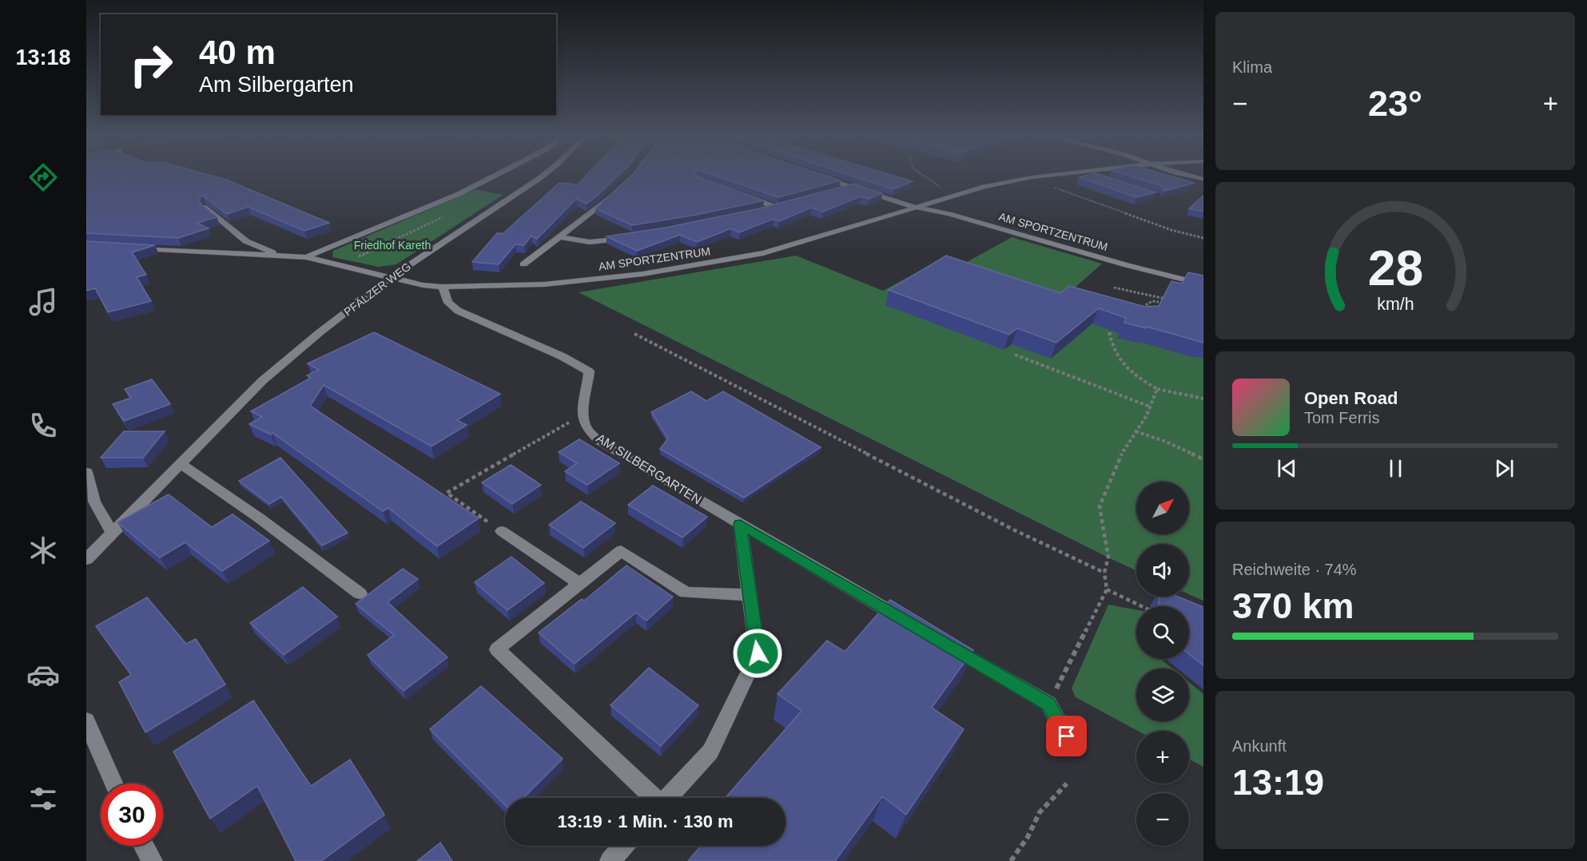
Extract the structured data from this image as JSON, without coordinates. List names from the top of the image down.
{
  "streets": {
    "street": ["AM SPORTZENTRUM", "PFÄLZER WEG", "AM SILBERGARTEN"]
  },
  "crossings": [
    ["AM SPORTZENTRUM", "PFÄLZER WEG"]
  ],
  "parks": ["Friedhof Kareth"],
  "north": "top right",
  "page": {
    "tabs": "13:18",
    "tile": [
      "Klima",
      ["Reichweite · 74%", "370 km"],
      ["Ankunft", "13:19"]
    ],
    "turn": ["40 m", "Am Silbergarten"],
    "heat": ["−", "23°", "+"],
    "song": ["Open Road", "Tom Ferris"],
    "map_buttons": ["+", "−"],
    "limit": "30",
    "trip": "13:19 · 1 Min. · 130 m",
    "gauge": ["28", "km/h"]
  }
}
